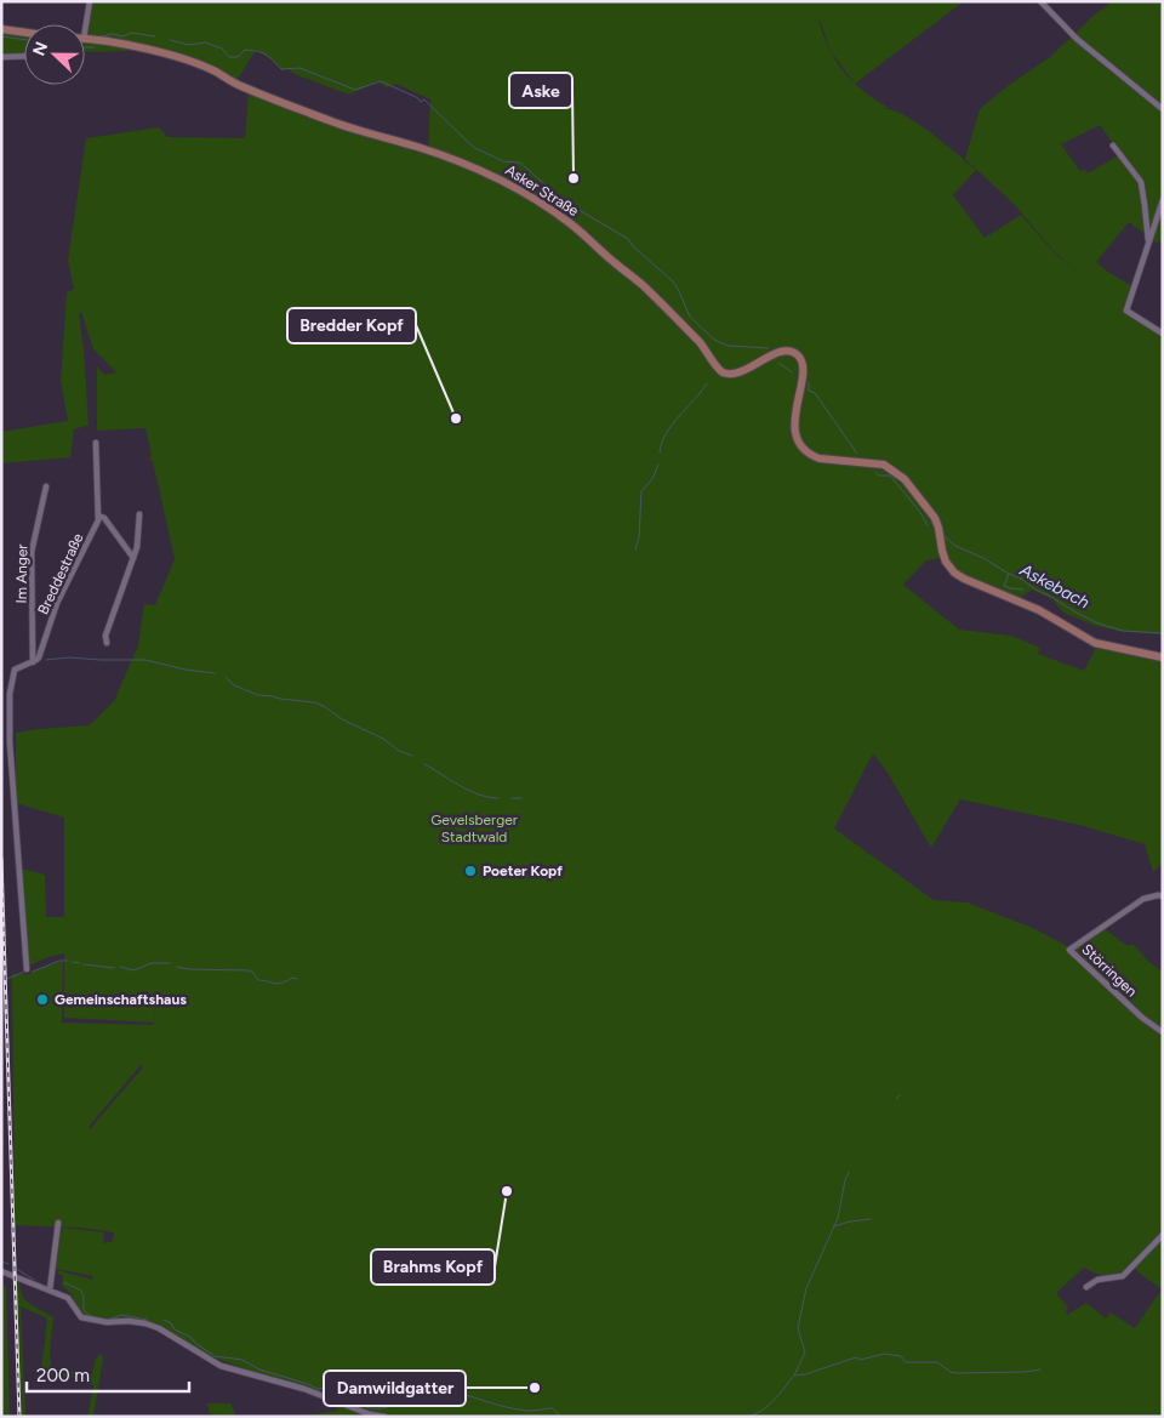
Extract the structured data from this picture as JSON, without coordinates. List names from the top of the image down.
{
  "streets": {
    "street": [
      "Asker Straße",
      "Im Anger",
      "Breddestraße",
      "Störringen"
    ]
  },
  "crossings": [
    ["Im Anger", "Breddestraße"]
  ],
  "water": ["Askebach"],
  "parks": ["Gevelsberger Stadtwald"],
  "places": [
    "Aske",
    "Bredder Kopf",
    "Poeter Kopf",
    "Gemeinschaftshaus",
    "Brahms Kopf",
    "Damwildgatter"
  ],
  "scale_bar": "200 m",
  "north": "left"
}
